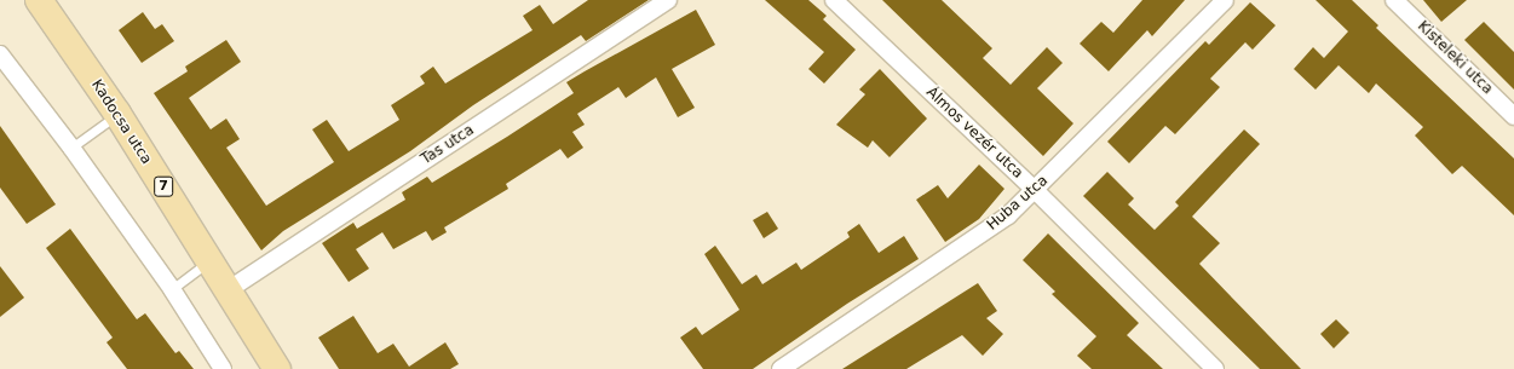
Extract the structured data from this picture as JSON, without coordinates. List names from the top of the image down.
{
  "streets": {
    "main road": ["Kadocsa utca", "7"],
    "street": [
      "Kisteleki utca",
      "Álmos vezér utca",
      "Tas utca",
      "Huba utca"
    ]
  },
  "crossings": [
    ["Kadocsa utca", "Tas utca"],
    ["Álmos vezér utca", "Huba utca"]
  ]
}
